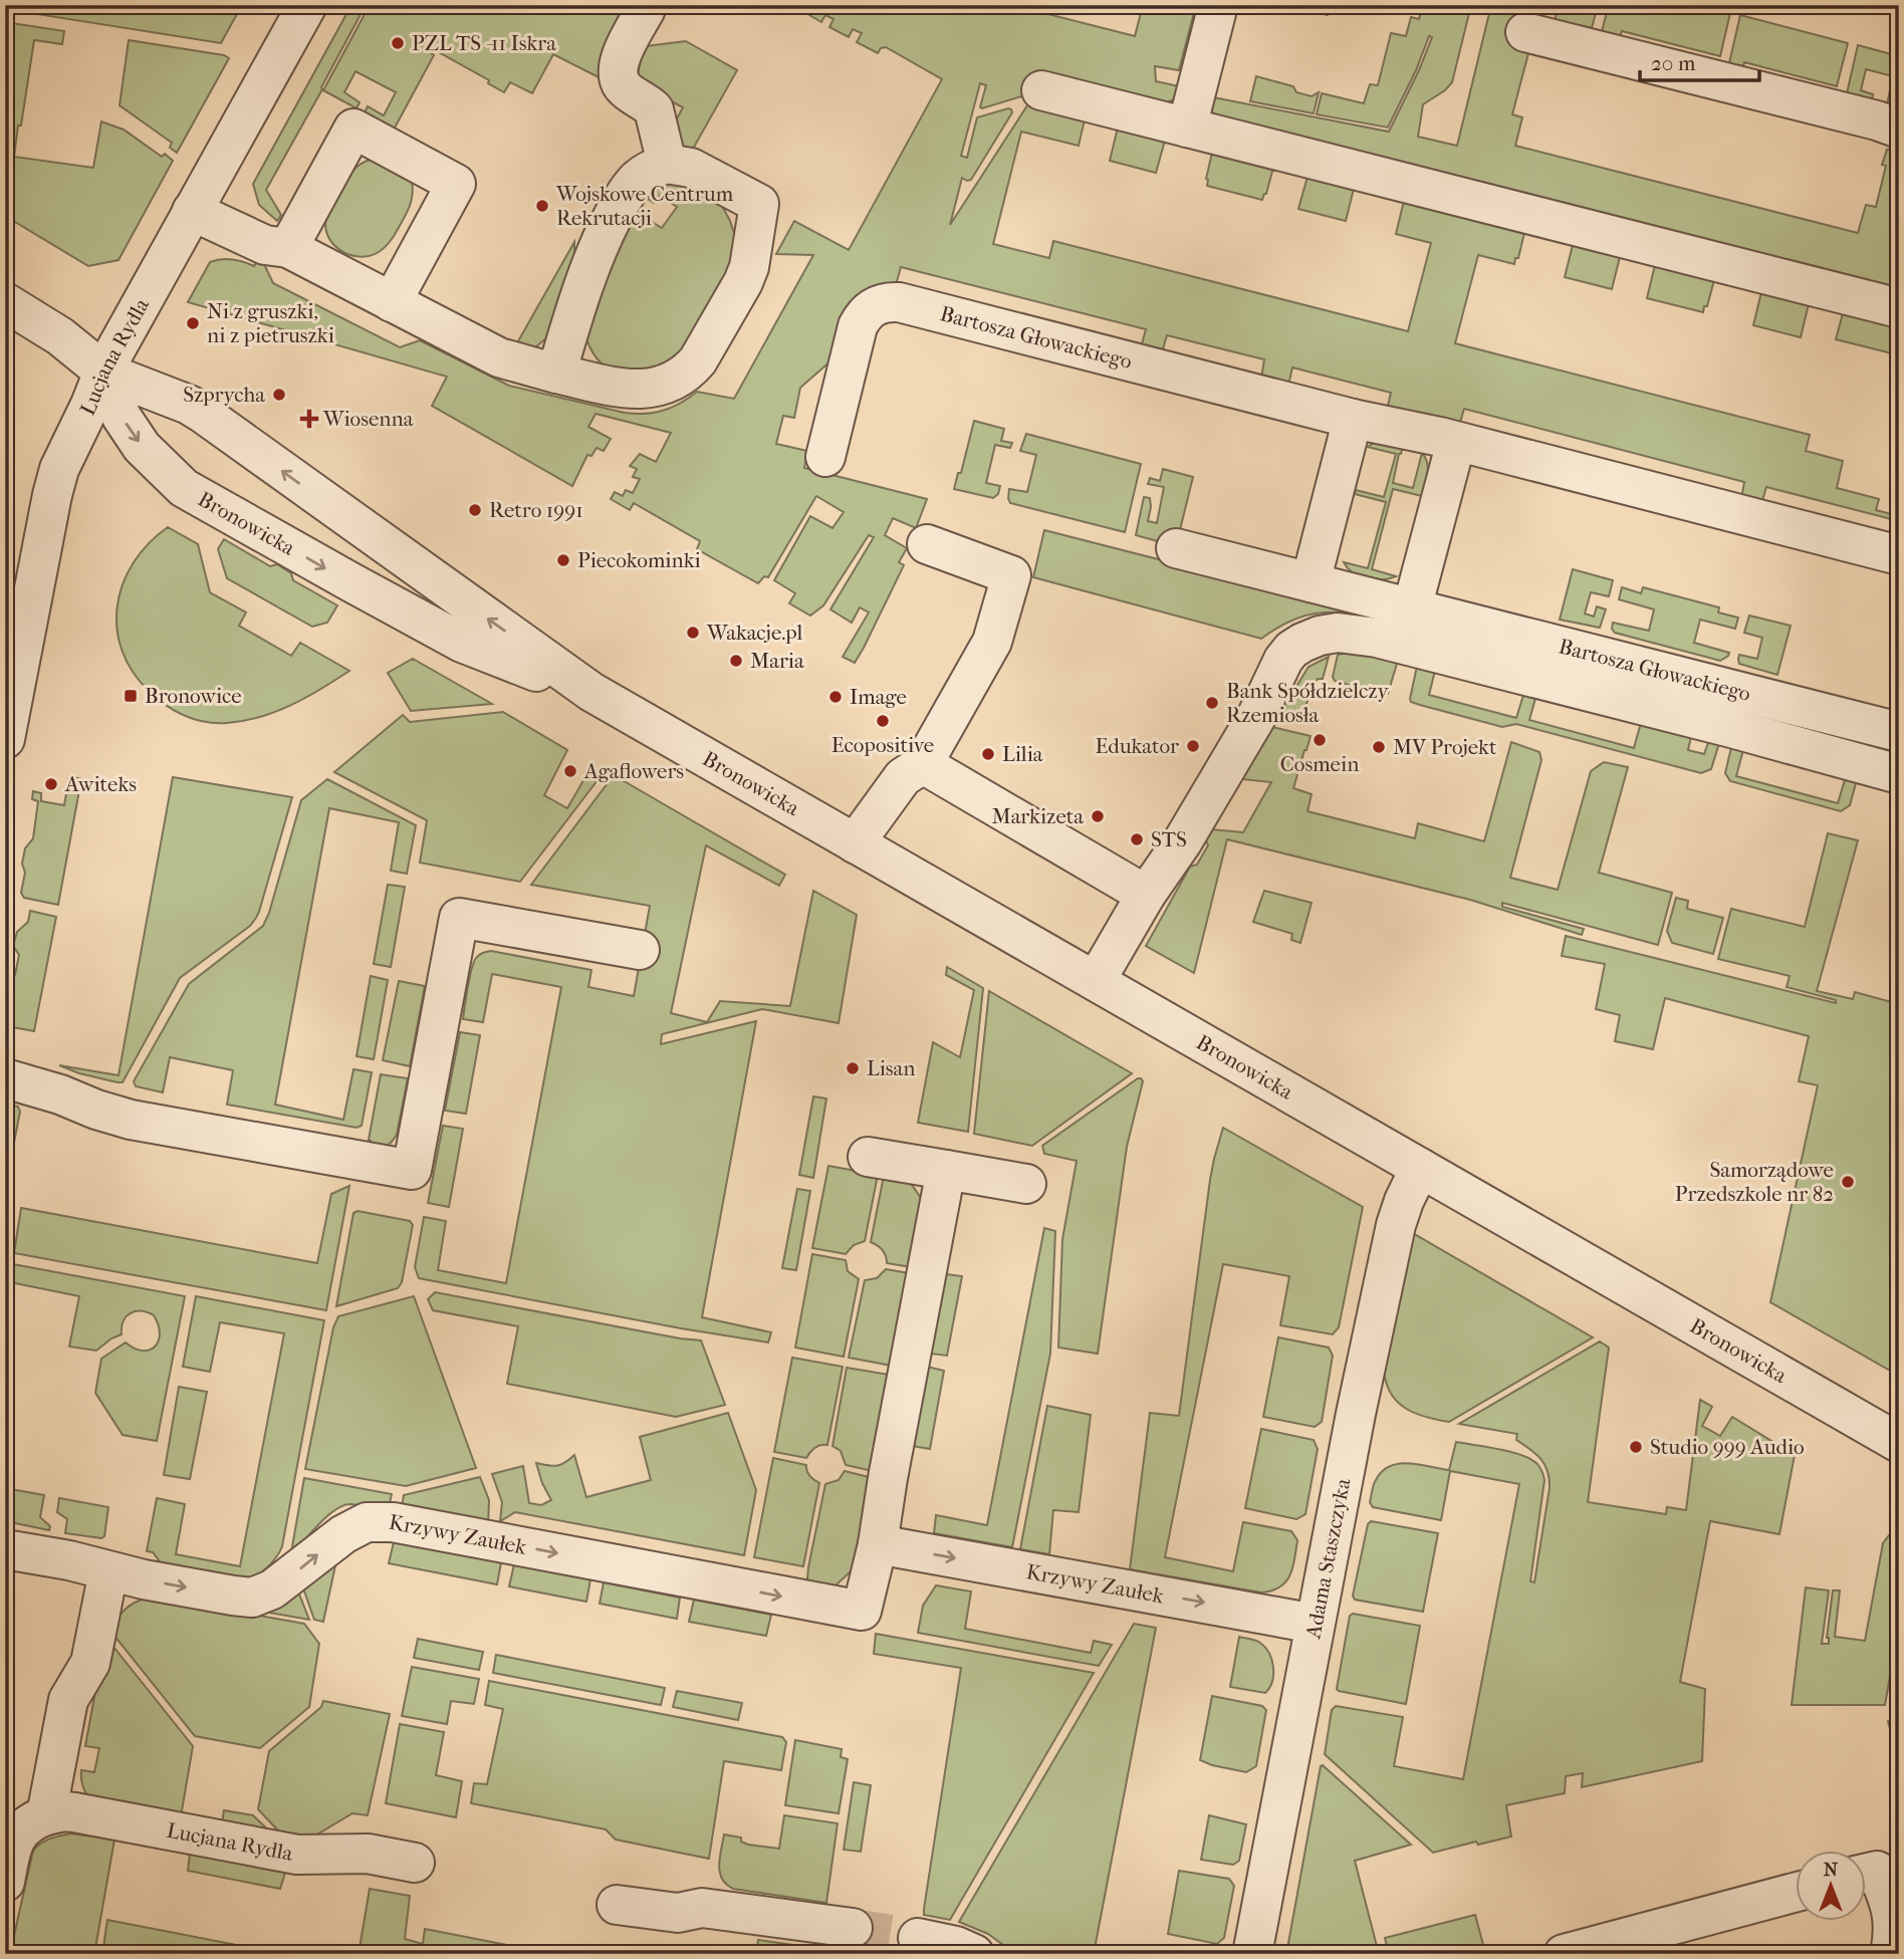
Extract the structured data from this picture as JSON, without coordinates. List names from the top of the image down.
{
  "streets": {
    "street": [
      "Bartosza Głowackiego",
      "Lucjana Rydla",
      "Bronowicka",
      "Krzywy Zaułek",
      "Adama Staszczyka"
    ]
  },
  "crossings": [
    ["Lucjana Rydla", "Bronowicka"],
    ["Bronowicka", "Adama Staszczyka"],
    ["Krzywy Zaułek", "Adama Staszczyka"]
  ],
  "one_way": ["Krzywy Zaułek"],
  "places": {
    "other": [
      "PZL TS -11 Iskra",
      "Wojskowe Centrum Rekrutacji",
      "Ni z gruszki, ni z pietruszki",
      "Szprycha",
      "Retro 1991",
      "Piecokominki",
      "Wakacje.pl",
      "Maria",
      "Image",
      "Bank Spółdzielczy Rzemiosła",
      "Ecopositive",
      "Cosmein",
      "Edukator",
      "MV Projekt",
      "Lilia",
      "Agaflowers",
      "Awiteks",
      "Markizeta",
      "STS",
      "Lisan",
      "Samorządowe Przedszkole nr 82",
      "Studio 999 Audio"
    ],
    "health": ["Wiosenna"],
    "transit": ["Bronowice"]
  },
  "scale_bar": "20 m",
  "north": "top"
}
